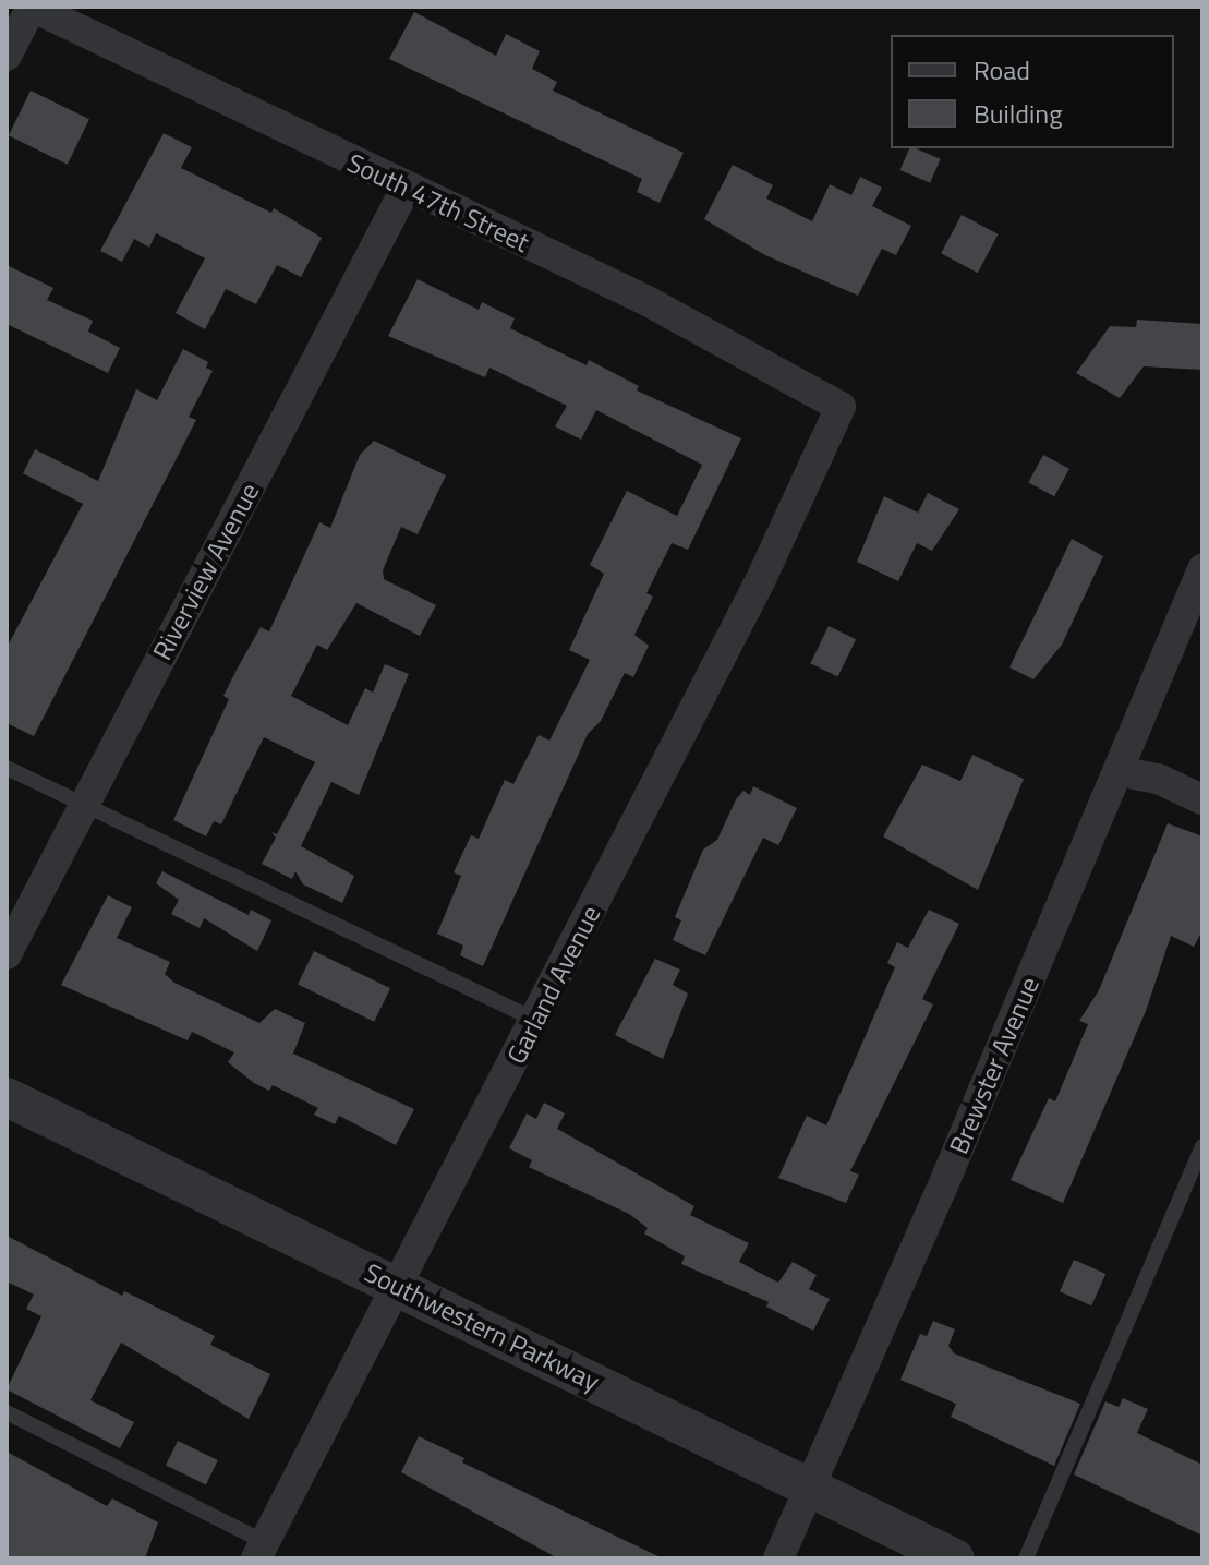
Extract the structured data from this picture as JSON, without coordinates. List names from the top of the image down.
{
  "streets": {
    "street": [
      "South 47th Street",
      "Riverview Avenue",
      "Garland Avenue",
      "Brewster Avenue",
      "Southwestern Parkway"
    ]
  },
  "crossings": [
    ["South 47th Street", "Riverview Avenue"],
    ["South 47th Street", "Garland Avenue"],
    ["Garland Avenue", "Southwestern Parkway"],
    ["Brewster Avenue", "Southwestern Parkway"]
  ],
  "legend": ["Road", "Building"]
}
